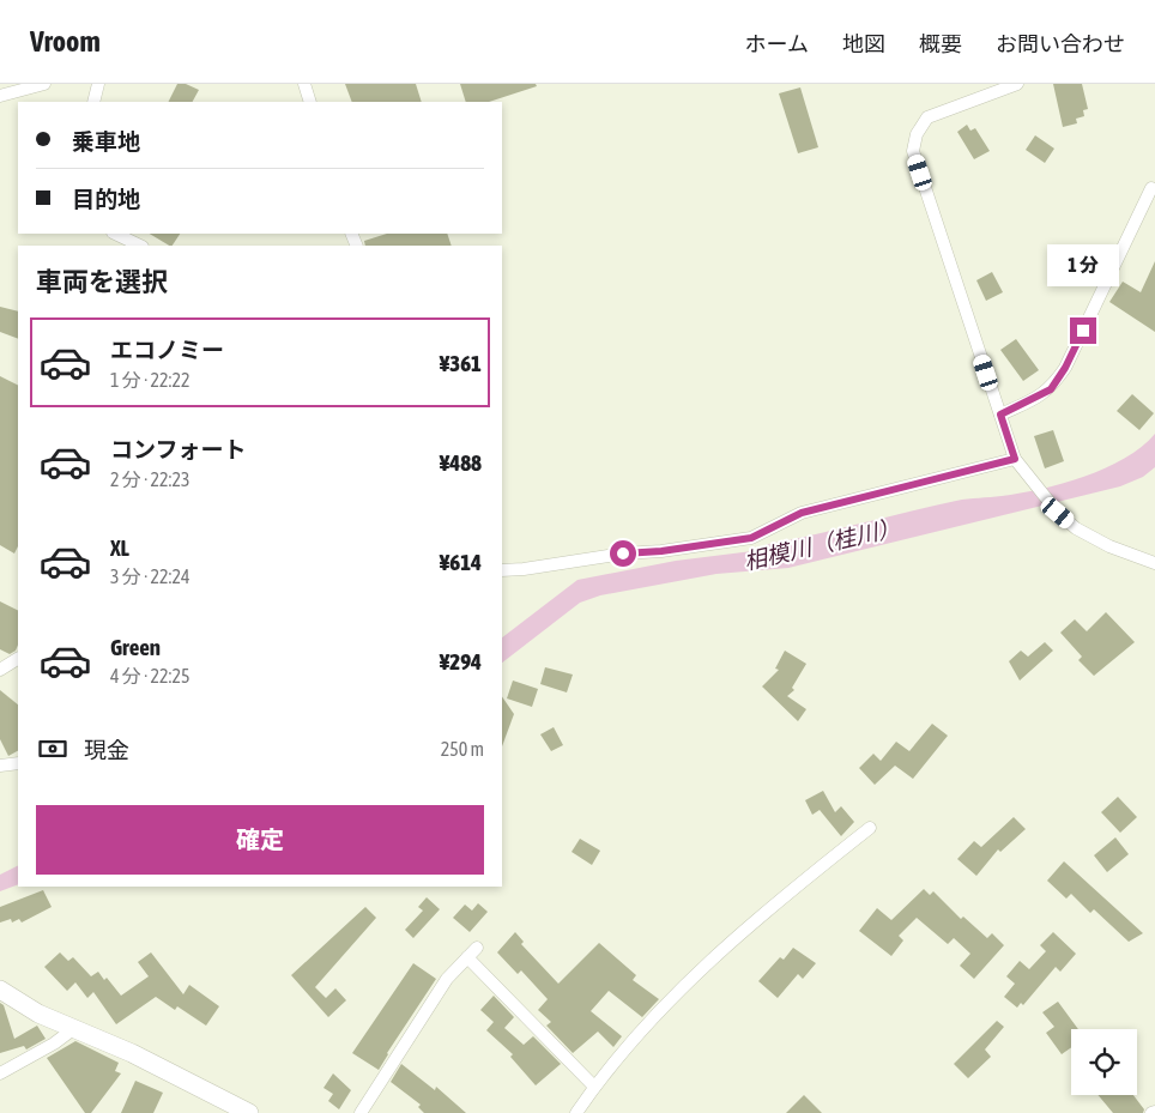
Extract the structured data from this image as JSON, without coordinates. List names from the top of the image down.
{
  "water": ["相模川（桂川）"],
  "page": {
    "header": "Vroom",
    "nav": [
      "ホーム",
      "地図",
      "概要",
      "お問い合わせ"
    ],
    "banner": ["乗車地", "目的地"],
    "bubble": "1 分",
    "heading": "車両を選択",
    "list": [
      {
        "name": "エコノミー",
        "note": "1 分 · 22:22",
        "value": "¥361"
      },
      {
        "name": "コンフォート",
        "note": "2 分 · 22:23",
        "value": "¥488"
      },
      {
        "name": "XL",
        "note": "3 分 · 22:24",
        "value": "¥614"
      },
      {
        "name": "Green",
        "note": "4 分 · 22:25",
        "value": "¥294"
      }
    ],
    "pay": ["現金", "250 m"],
    "buttons": "確定"
  }
}
